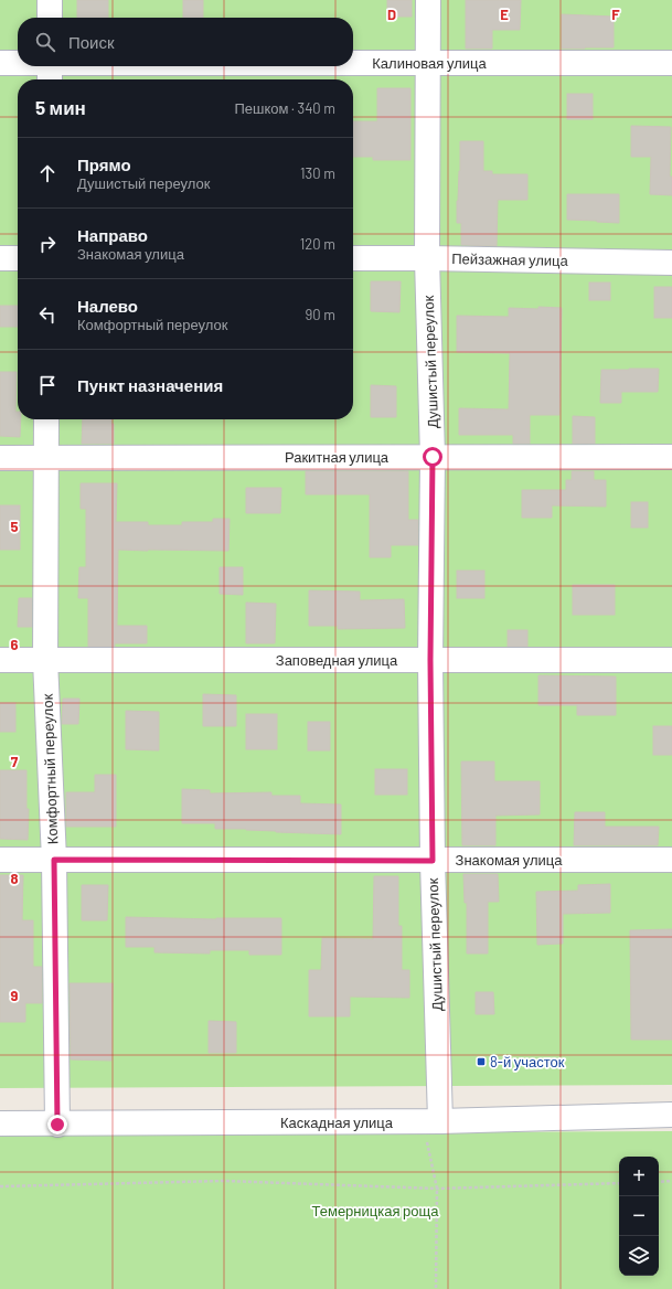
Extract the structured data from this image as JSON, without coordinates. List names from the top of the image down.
{
  "streets": {
    "street": [
      "Калиновая улица",
      "Пейзажная улица",
      "Душистый переулок",
      "Ракитная улица",
      "Заповедная улица",
      "Комфортный переулок",
      "Знакомая улица",
      "Каскадная улица"
    ]
  },
  "crossings": [
    ["Калиновая улица", "Душистый переулок"],
    ["Пейзажная улица", "Душистый переулок"],
    ["Душистый переулок", "Ракитная улица"],
    ["Душистый переулок", "Заповедная улица"],
    ["Душистый переулок", "Знакомая улица"],
    ["Душистый переулок", "Каскадная улица"],
    ["Ракитная улица", "Комфортный переулок"],
    ["Заповедная улица", "Комфортный переулок"],
    ["Комфортный переулок", "Знакомая улица"],
    ["Комфортный переулок", "Каскадная улица"]
  ],
  "parks": ["Темерницкая роща"],
  "places": {
    "transit": ["8-й участок"]
  },
  "page": {
    "search": "Поиск",
    "heading": ["5 мин", "Пешком · 340 m"],
    "list": [
      ["Прямо", "Душистый переулок", "130 m"],
      ["Направо", "Знакомая улица", "120 m"],
      ["Налево", "Комфортный переулок", "90 m"],
      "Пункт назначения"
    ],
    "map_buttons": ["+", "−"]
  },
  "grid": {
    "columns": ["D", "E", "F"],
    "rows": [
      "5",
      "6",
      "7",
      "8",
      "9"
    ]
  }
}
